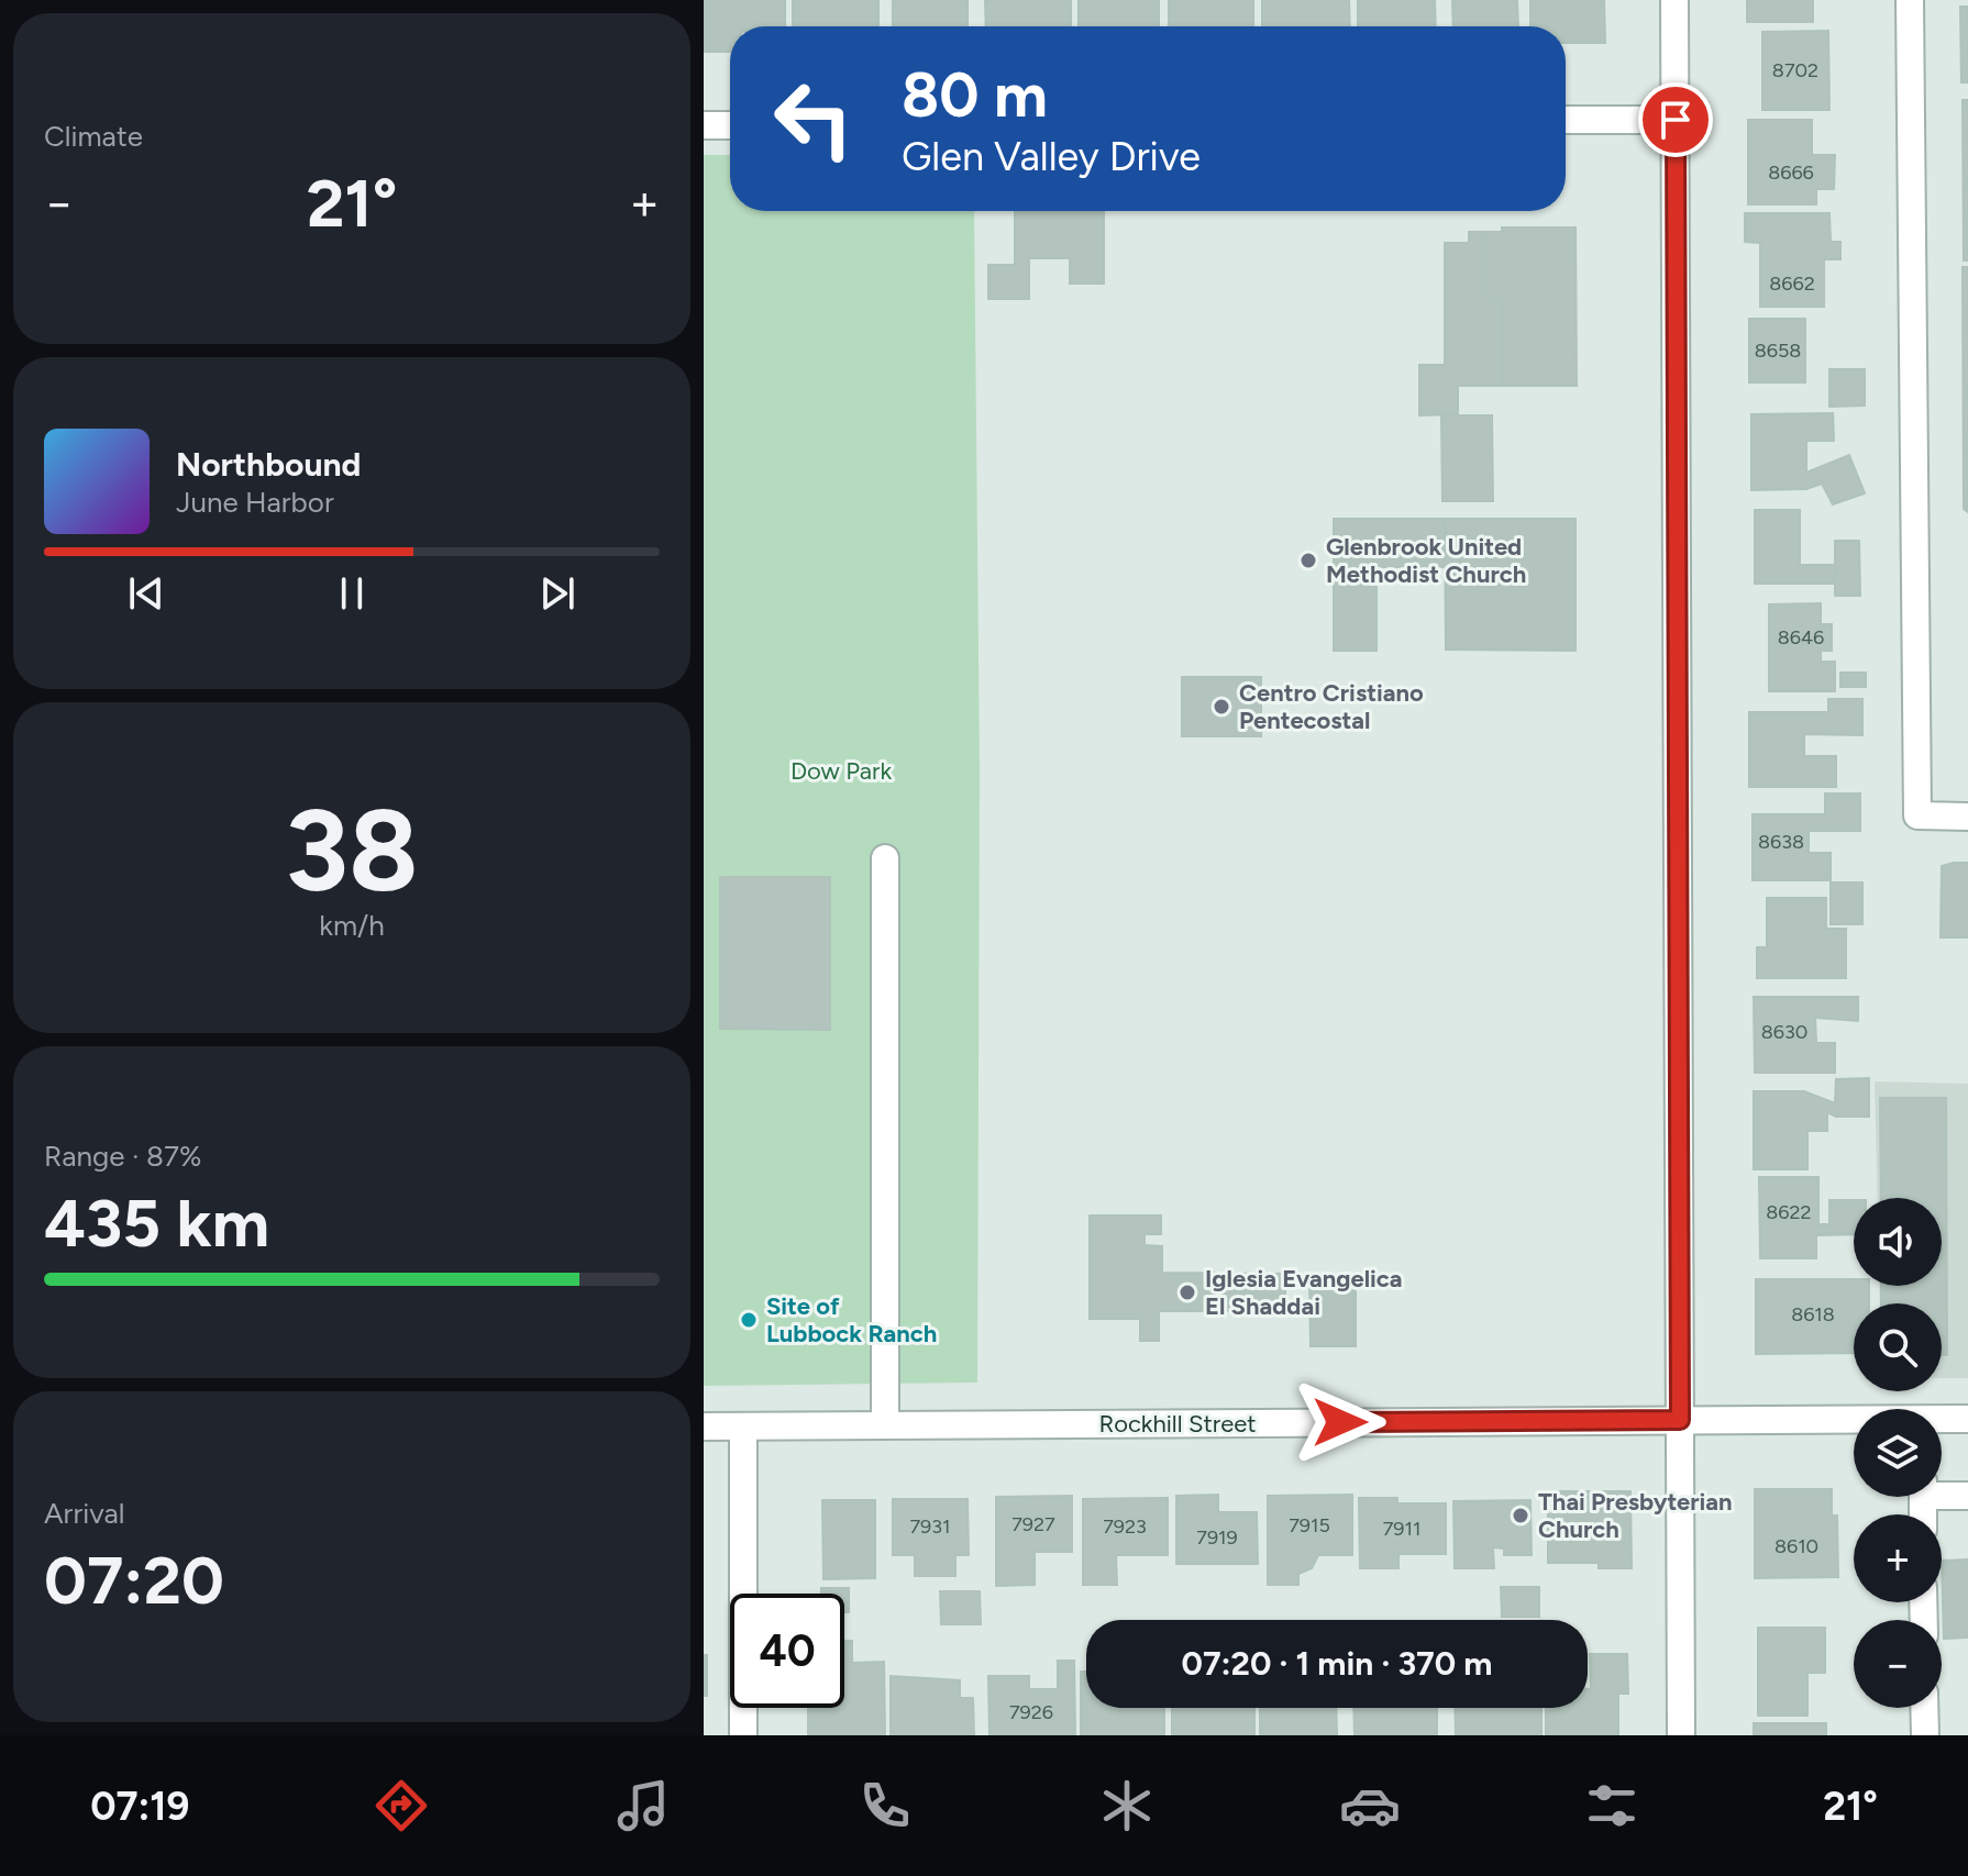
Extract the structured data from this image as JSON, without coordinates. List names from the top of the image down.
{
  "streets": {
    "street": ["Rockhill Street"]
  },
  "parks": ["Dow Park"],
  "places": [
    "Glenbrook United Methodist Church",
    "Centro Cristiano Pentecostal",
    "Iglesia Evangelica El Shaddai",
    "Site of Lubbock Ranch",
    "Thai Presbyterian Church"
  ],
  "house_numbers": [
    "8702",
    "8666",
    "8662",
    "8658",
    "8646",
    "8638",
    "8630",
    "8622",
    "8618",
    "7927",
    "7915",
    "7931",
    "7923",
    "7911",
    "7919",
    "8610",
    "7926"
  ],
  "page": {
    "tile": [
      "Climate",
      ["38", "km/h"],
      ["Range · 87%", "435 km"],
      ["Arrival", "07:20"]
    ],
    "turn": ["80 m", "Glen Valley Drive"],
    "heat": ["−", "21°", "+"],
    "song": ["Northbound", "June Harbor"],
    "map_buttons": ["+", "−"],
    "limit": "40",
    "trip": "07:20 · 1 min · 370 m",
    "tabs": ["07:19", "21°"]
  }
}
